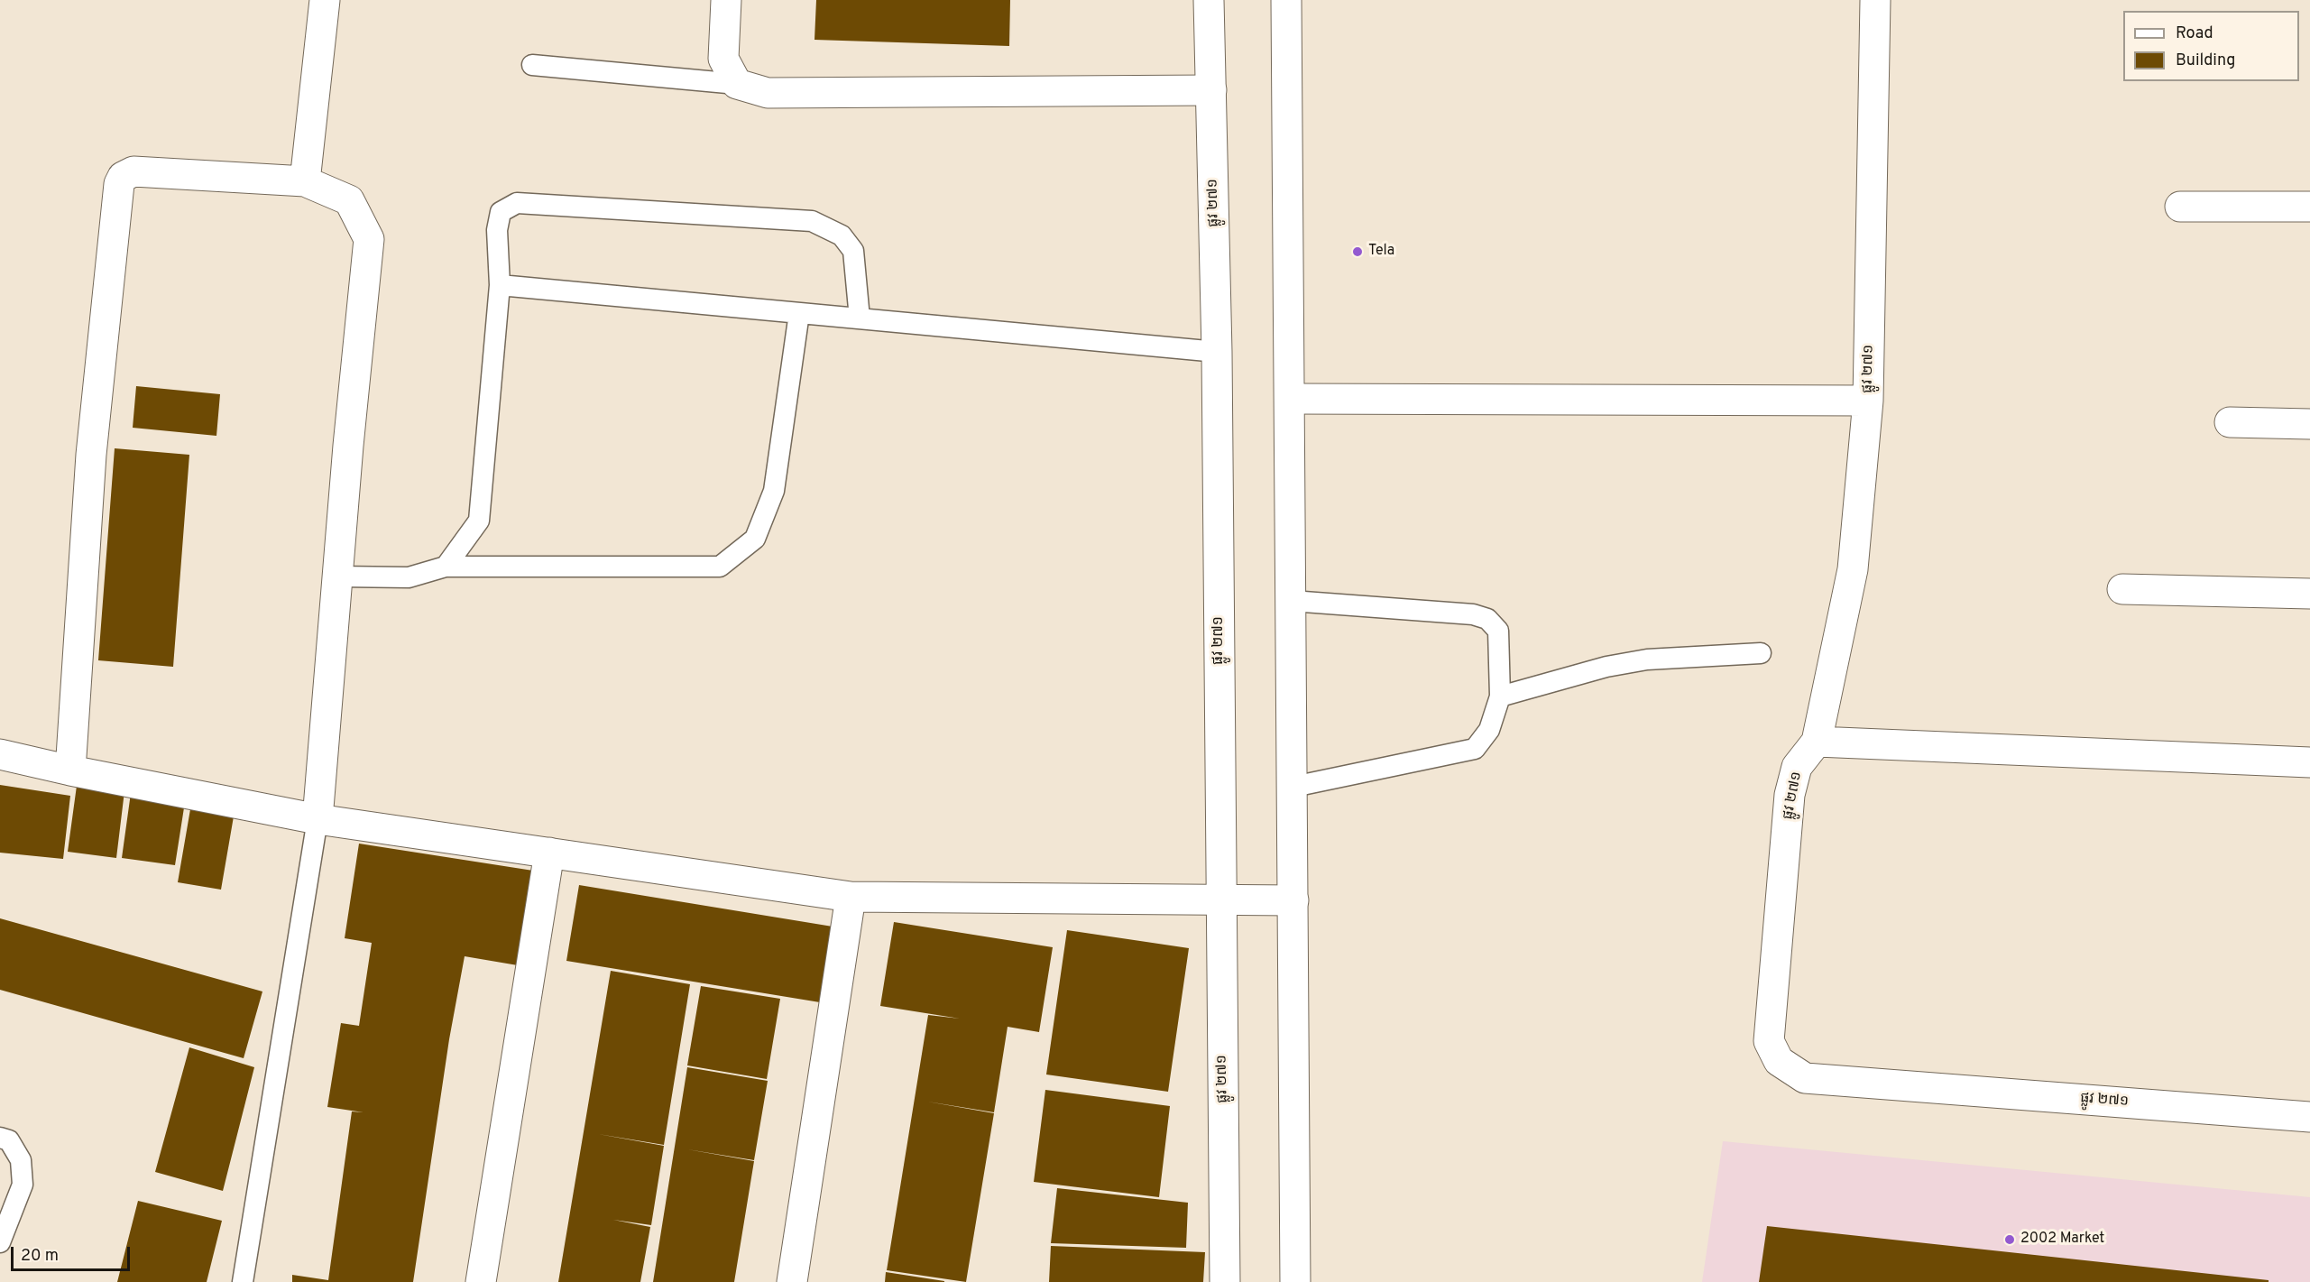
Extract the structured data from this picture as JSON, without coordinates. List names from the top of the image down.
{
  "streets": {
    "street": ["ផ្លូវ ២៧១"]
  },
  "places": ["Tela", "2002 Market"],
  "legend": ["Road", "Building"],
  "scale_bar": "20 m"
}
